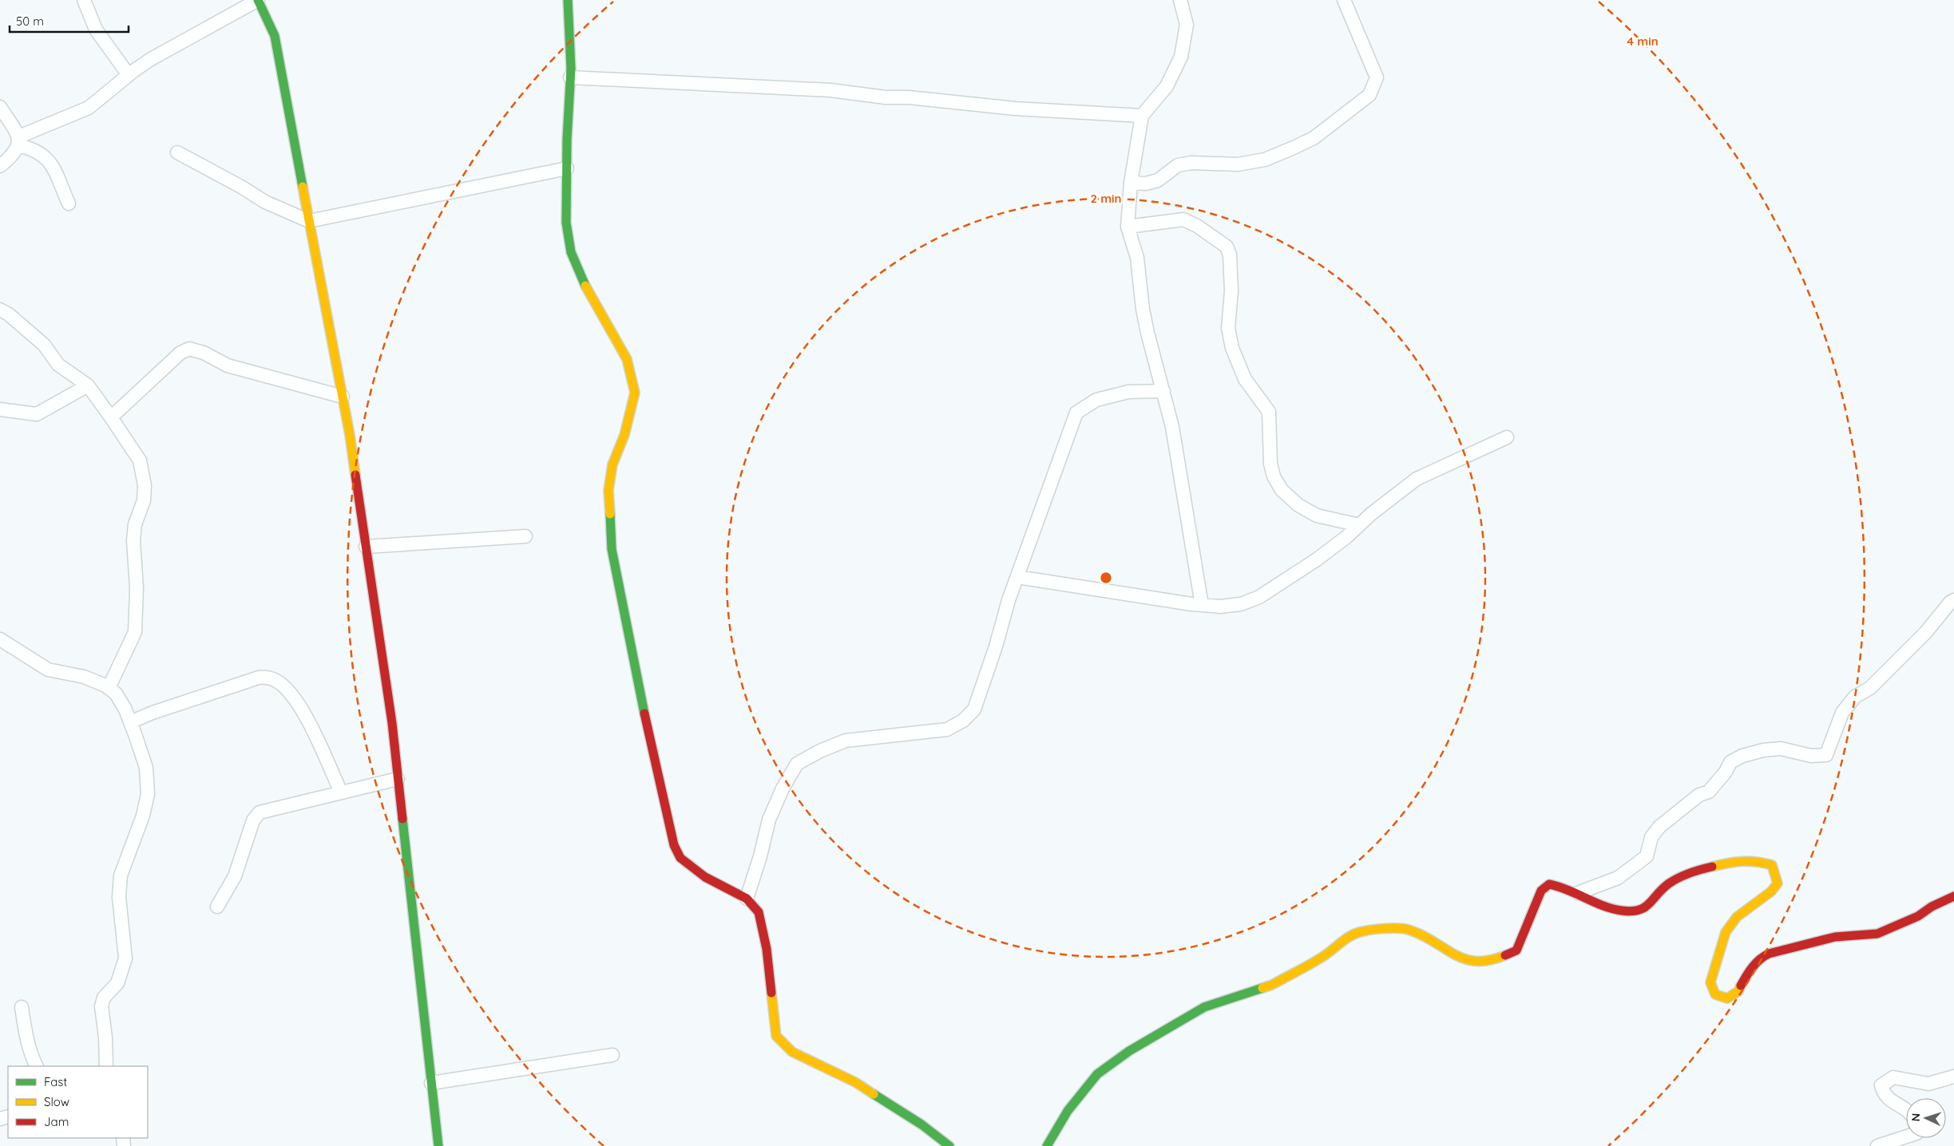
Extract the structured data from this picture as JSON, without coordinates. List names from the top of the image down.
{
  "legend": ["Fast", "Slow", "Jam"],
  "scale_bar": "50 m",
  "north": "left",
  "rings": ["4 min", "2 min"]
}
